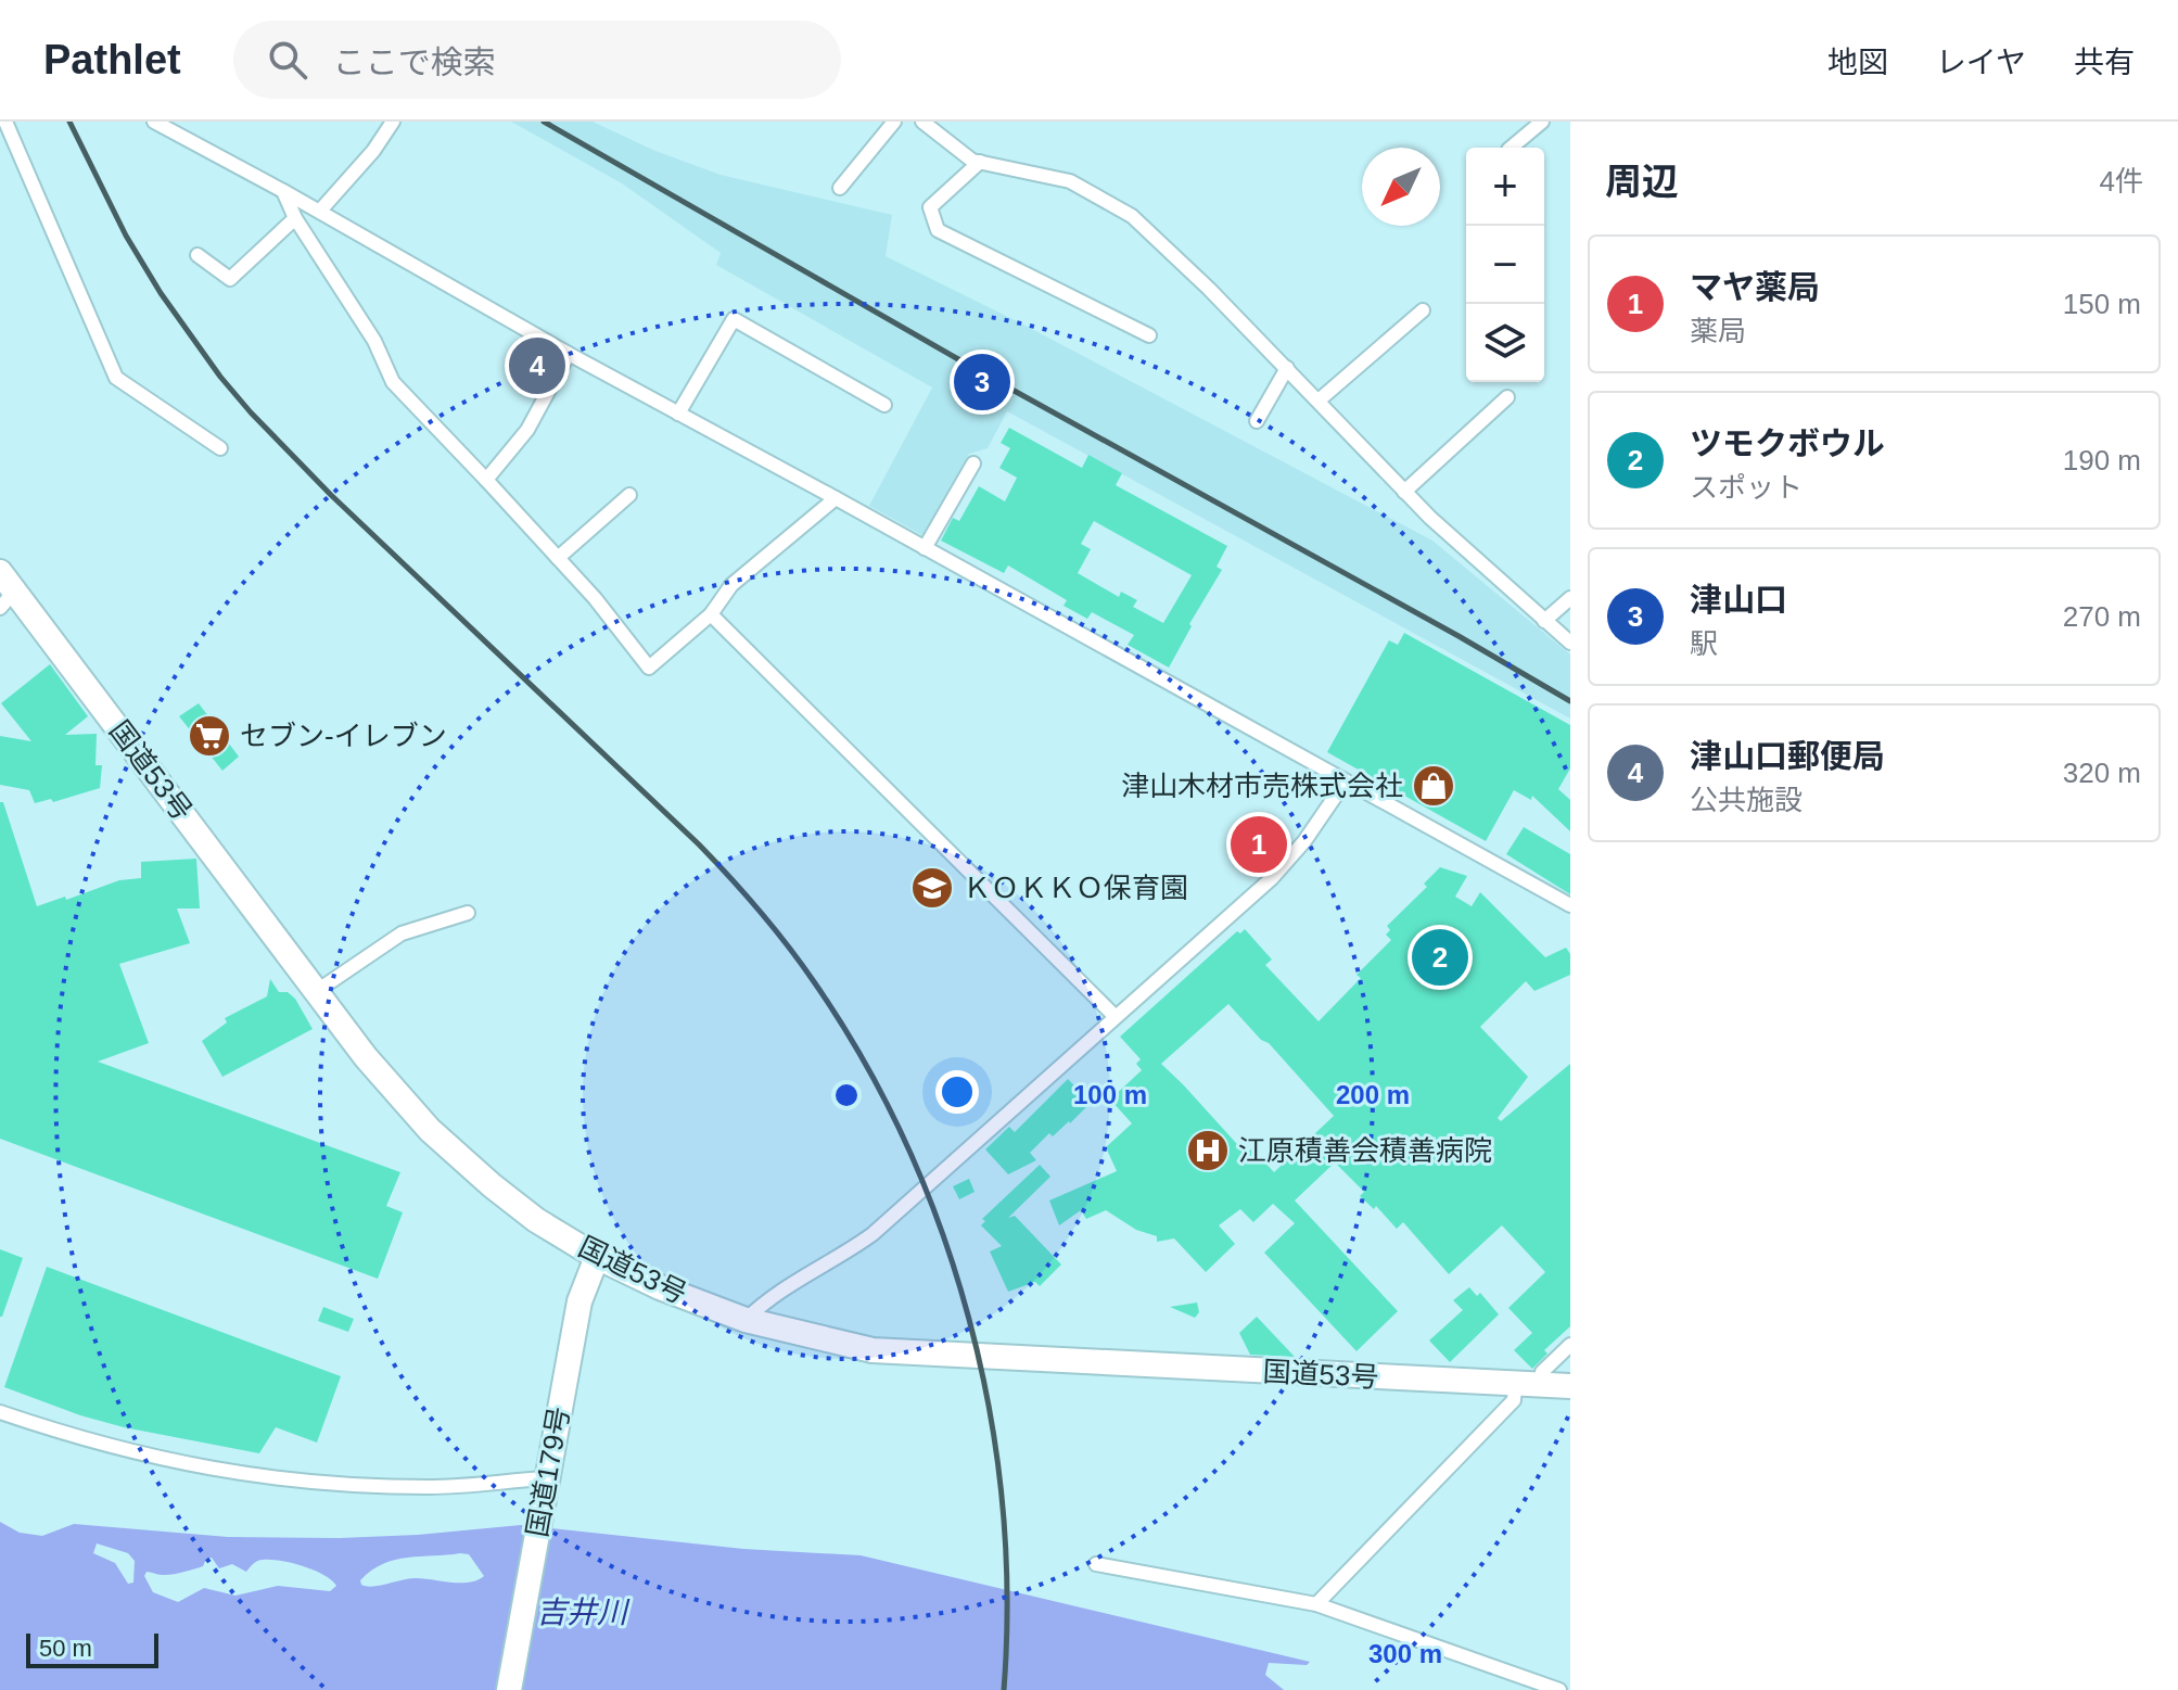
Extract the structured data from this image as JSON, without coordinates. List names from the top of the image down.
{
  "streets": {
    "highway": ["国道53号", "国道179号"]
  },
  "crossings": [
    ["国道53号", "国道179号"]
  ],
  "water": ["吉井川"],
  "places": {
    "supermarket": ["セブン-イレブン"],
    "shop": ["津山木材市売株式会社"],
    "school or university": ["ＫＯＫＫＯ保育園"],
    "hospital": ["江原積善会積善病院"]
  },
  "scale_bar": "50 m",
  "north": "bottom left",
  "page": {
    "header": "Pathlet",
    "search": "ここで検索",
    "nav": ["地図", "レイヤ", "共有"],
    "heading": ["周辺", "4件"],
    "map_buttons": ["+", "−"],
    "list": [
      {
        "mark": "1",
        "name": "マヤ薬局",
        "note": "薬局",
        "value": "150 m"
      },
      {
        "mark": "2",
        "name": "ツモクボウル",
        "note": "スポット",
        "value": "190 m"
      },
      {
        "mark": "3",
        "name": "津山口",
        "note": "駅",
        "value": "270 m"
      },
      {
        "mark": "4",
        "name": "津山口郵便局",
        "note": "公共施設",
        "value": "320 m"
      }
    ],
    "pins": [
      "4",
      "3",
      "1",
      "2"
    ],
    "scale": "50 m"
  },
  "rings": ["100 m", "200 m", "300 m"]
}
